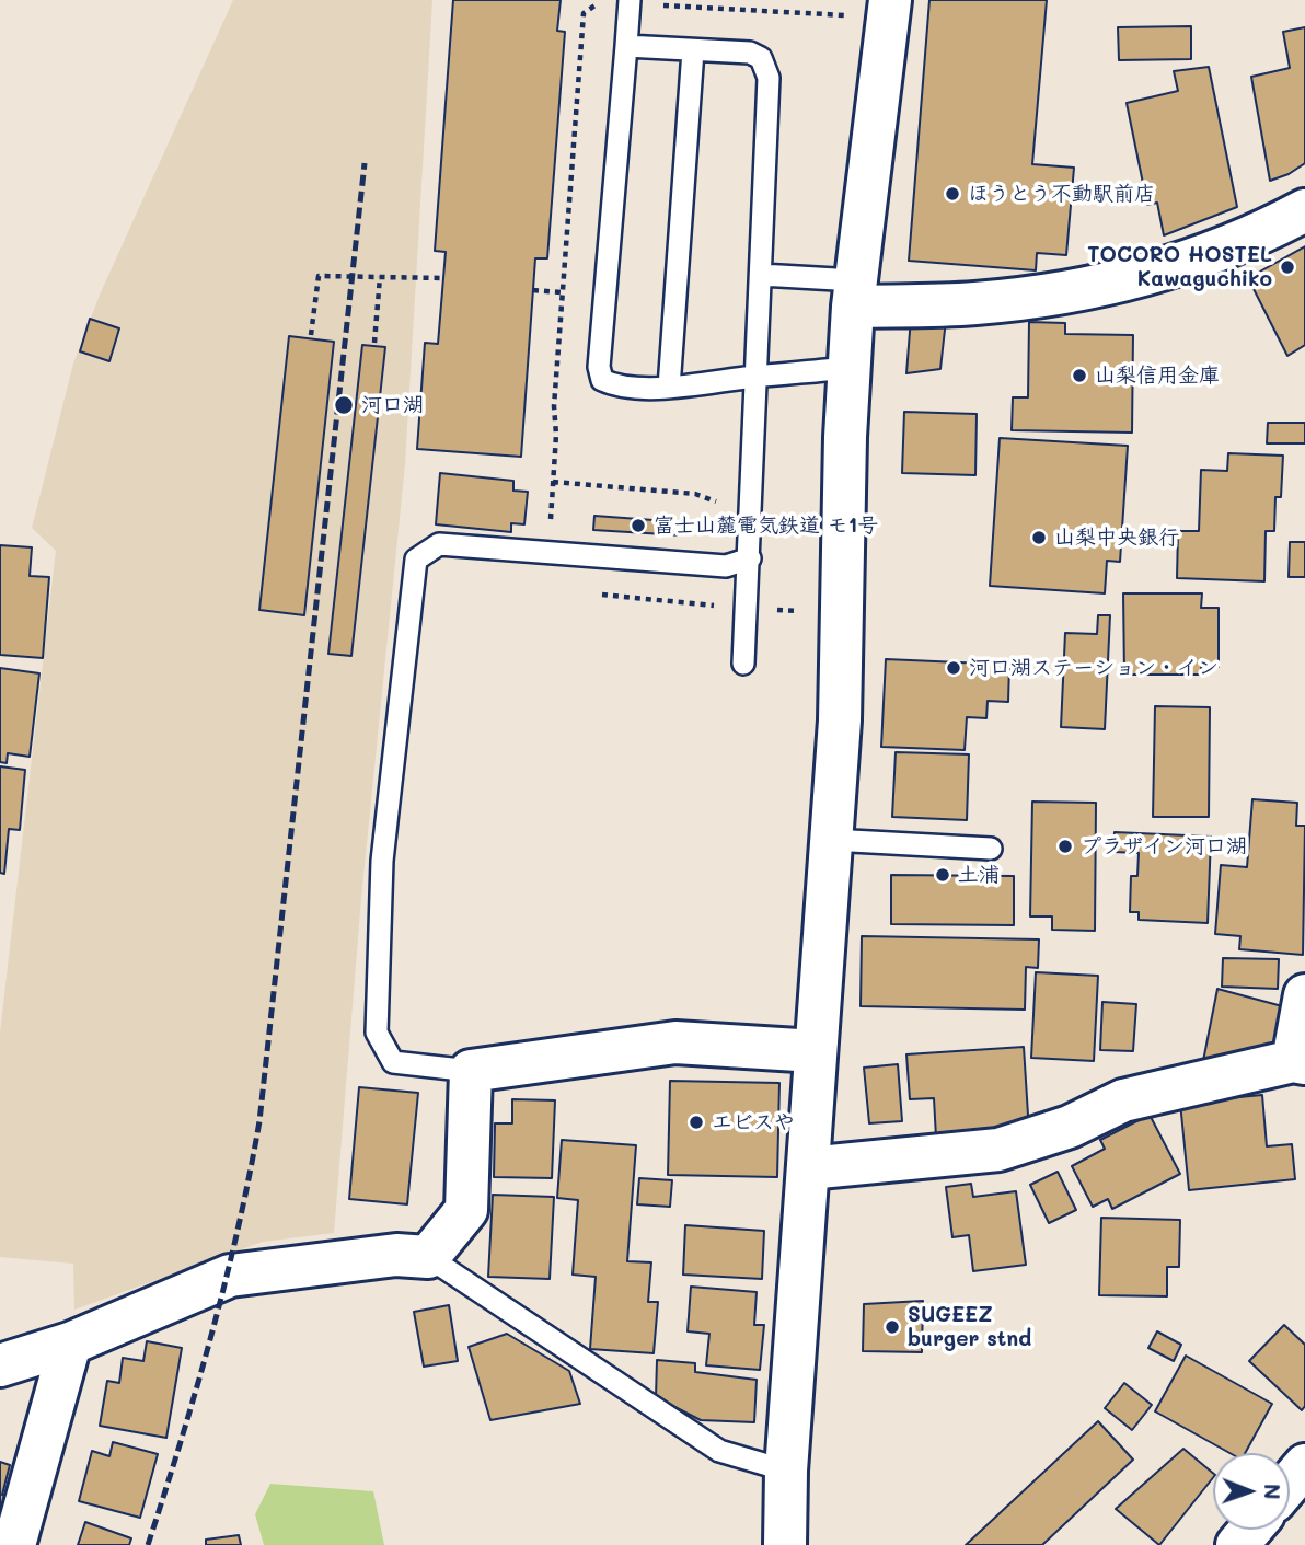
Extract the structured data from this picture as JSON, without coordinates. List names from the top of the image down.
{
  "places": [
    "ほうとう不動駅前店",
    "TOCORO HOSTEL Kawaguchiko",
    "山梨信用金庫",
    "河口湖",
    "富士山麓電気鉄道 モ1号",
    "山梨中央銀行",
    "河口湖ステーション・イン",
    "プラザイン河口湖",
    "土浦",
    "エビスや",
    "SUGEEZ burger stnd"
  ],
  "north": "right"
}
